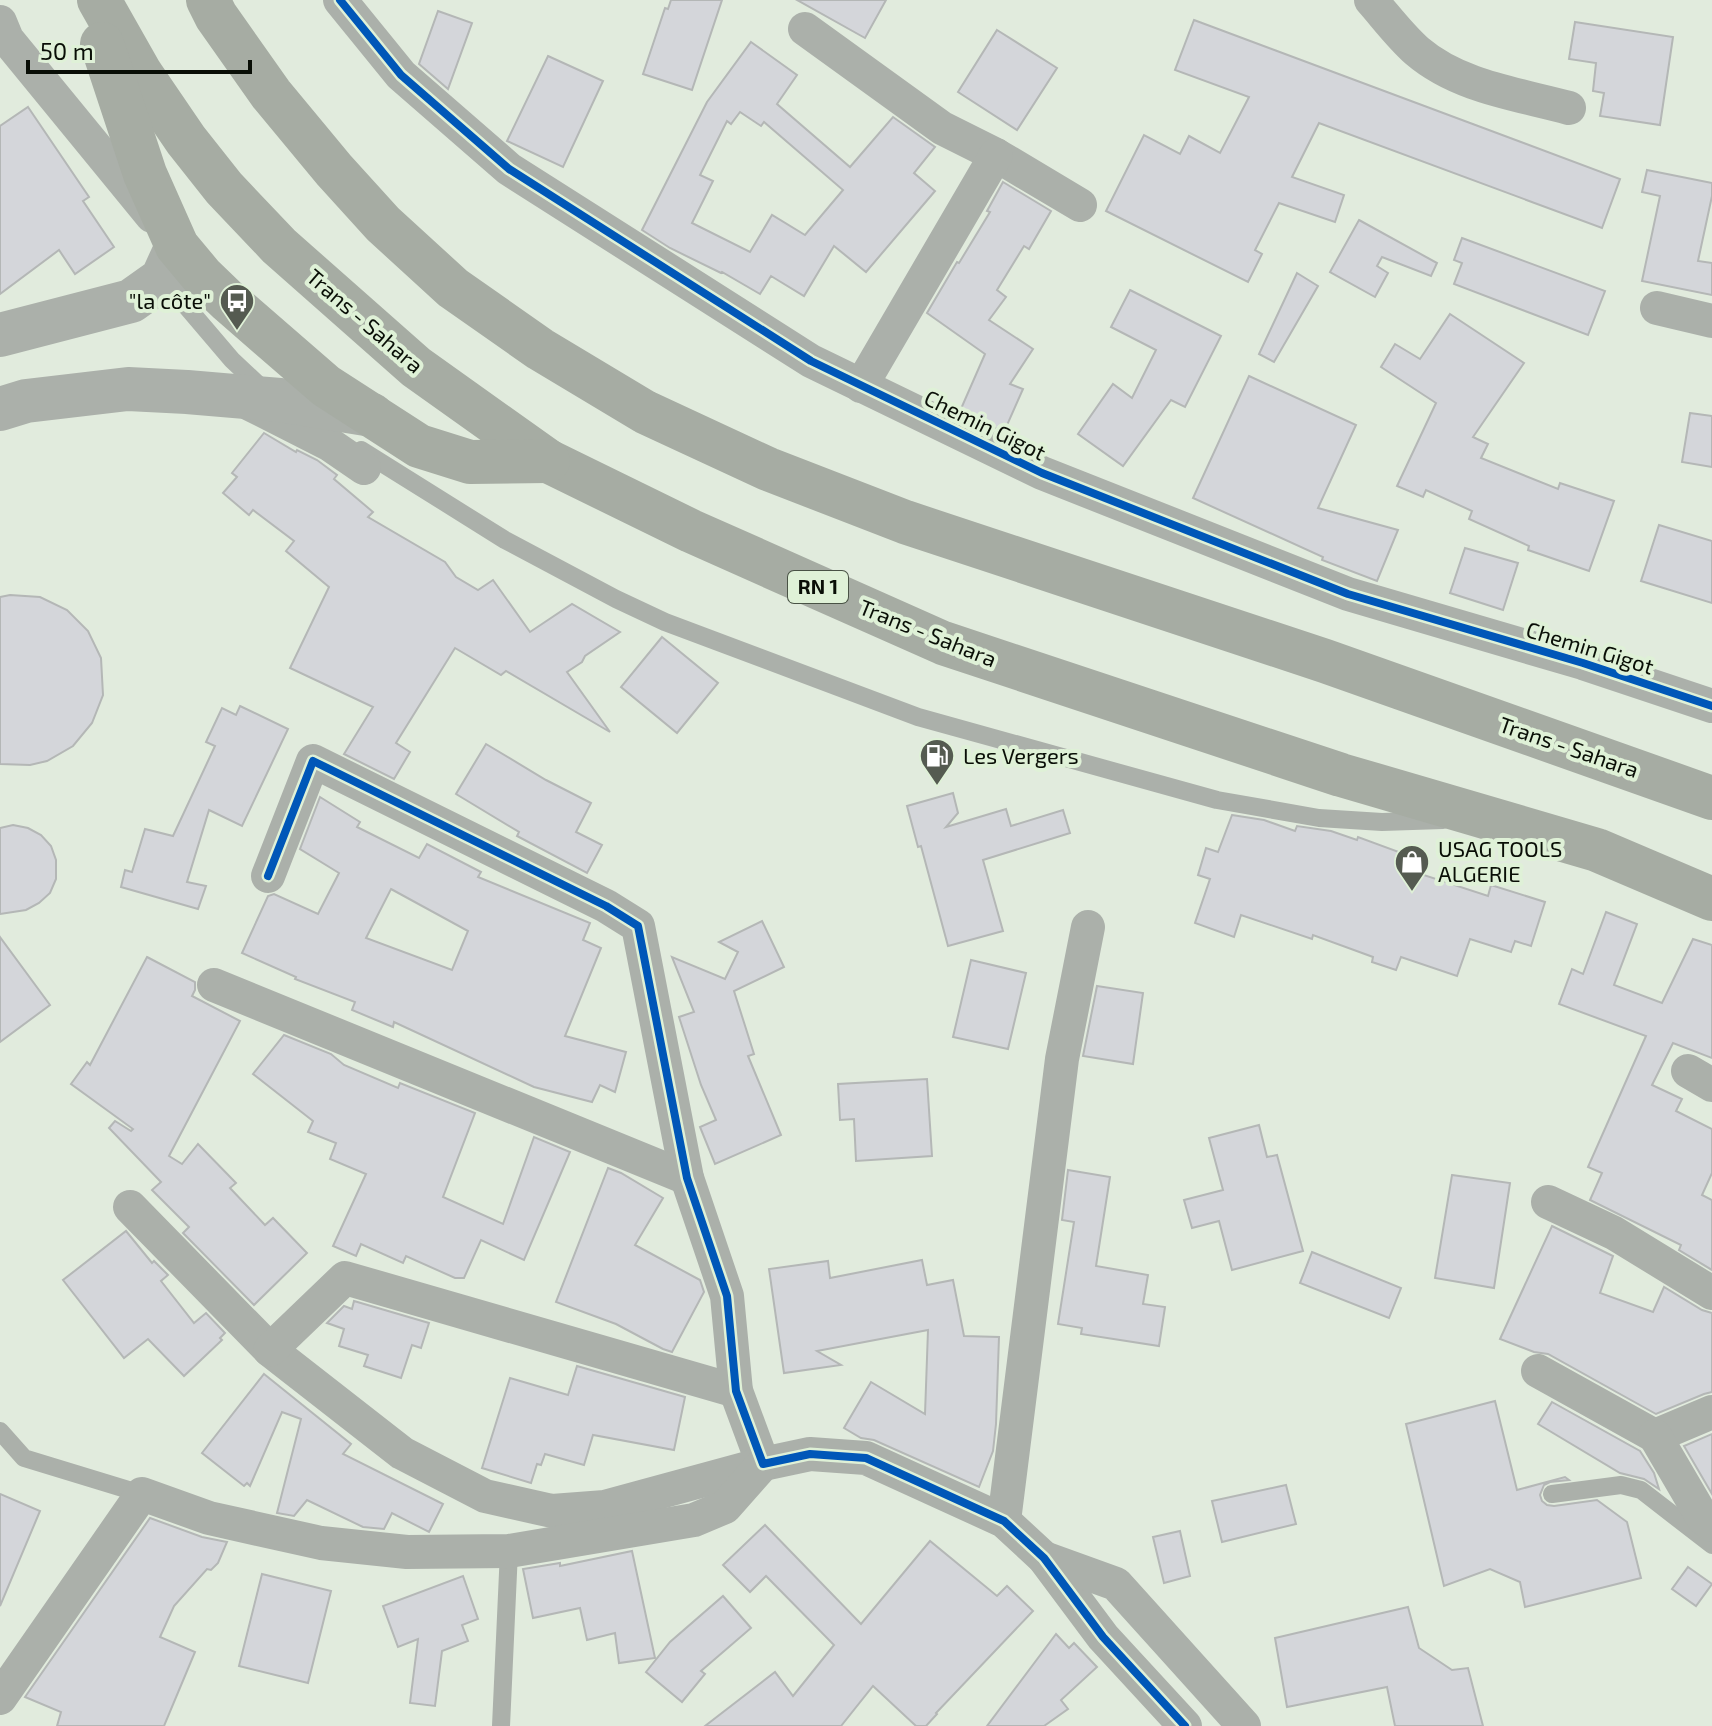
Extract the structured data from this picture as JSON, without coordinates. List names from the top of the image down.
{
  "streets": {
    "highway": ["Trans - Sahara", "RN 1"],
    "street": ["Chemin Gigot"]
  },
  "places": {
    "bus stop": ["\"la côte\""],
    "fuel station": ["Les Vergers"],
    "shop": ["USAG TOOLS ALGERIE"]
  },
  "scale_bar": "50 m"
}
